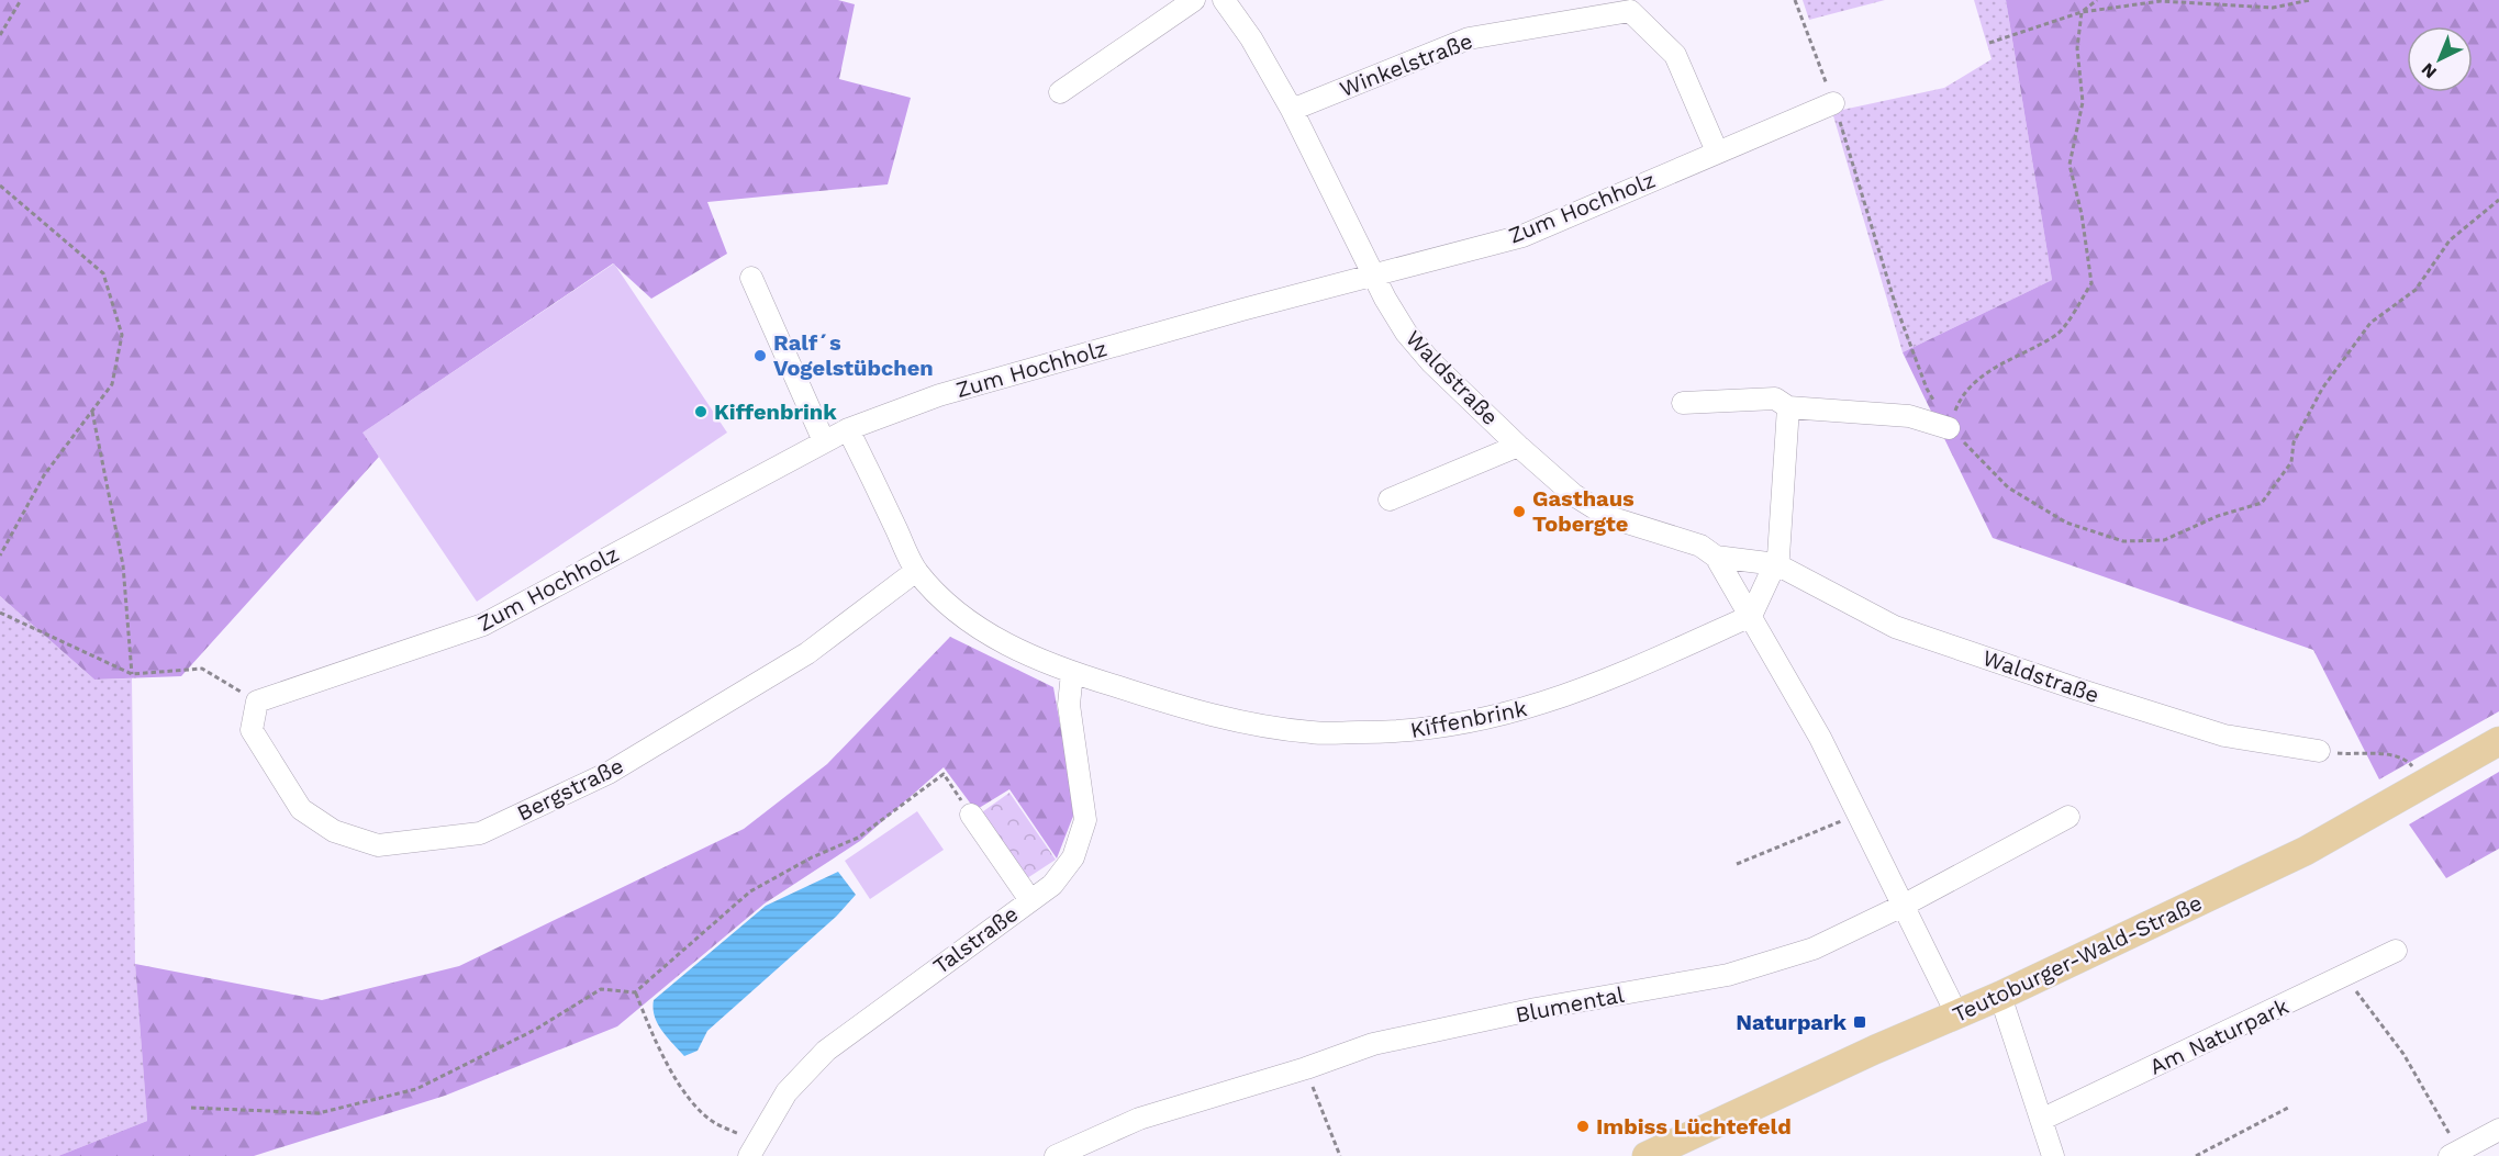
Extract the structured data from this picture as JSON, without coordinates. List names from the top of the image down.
{
  "streets": {
    "main road": ["Teutoburger-Wald-Straße"],
    "street": [
      "Winkelstraße",
      "Zum Hochholz",
      "Waldstraße",
      "Kiffenbrink",
      "Bergstraße",
      "Talstraße",
      "Blumental",
      "Am Naturpark"
    ]
  },
  "crossings": [
    ["Winkelstraße", "Zum Hochholz"],
    ["Winkelstraße", "Waldstraße"],
    ["Zum Hochholz", "Waldstraße"],
    ["Zum Hochholz", "Kiffenbrink"],
    ["Zum Hochholz", "Bergstraße"],
    ["Kiffenbrink", "Bergstraße"],
    ["Kiffenbrink", "Talstraße"]
  ],
  "places": {
    "other": [
      "Ralf´s Vogelstübchen",
      "Kiffenbrink",
      "Gasthaus Tobergte",
      "Imbiss Lüchtefeld"
    ],
    "transit": ["Naturpark"]
  },
  "north": "bottom left"
}
